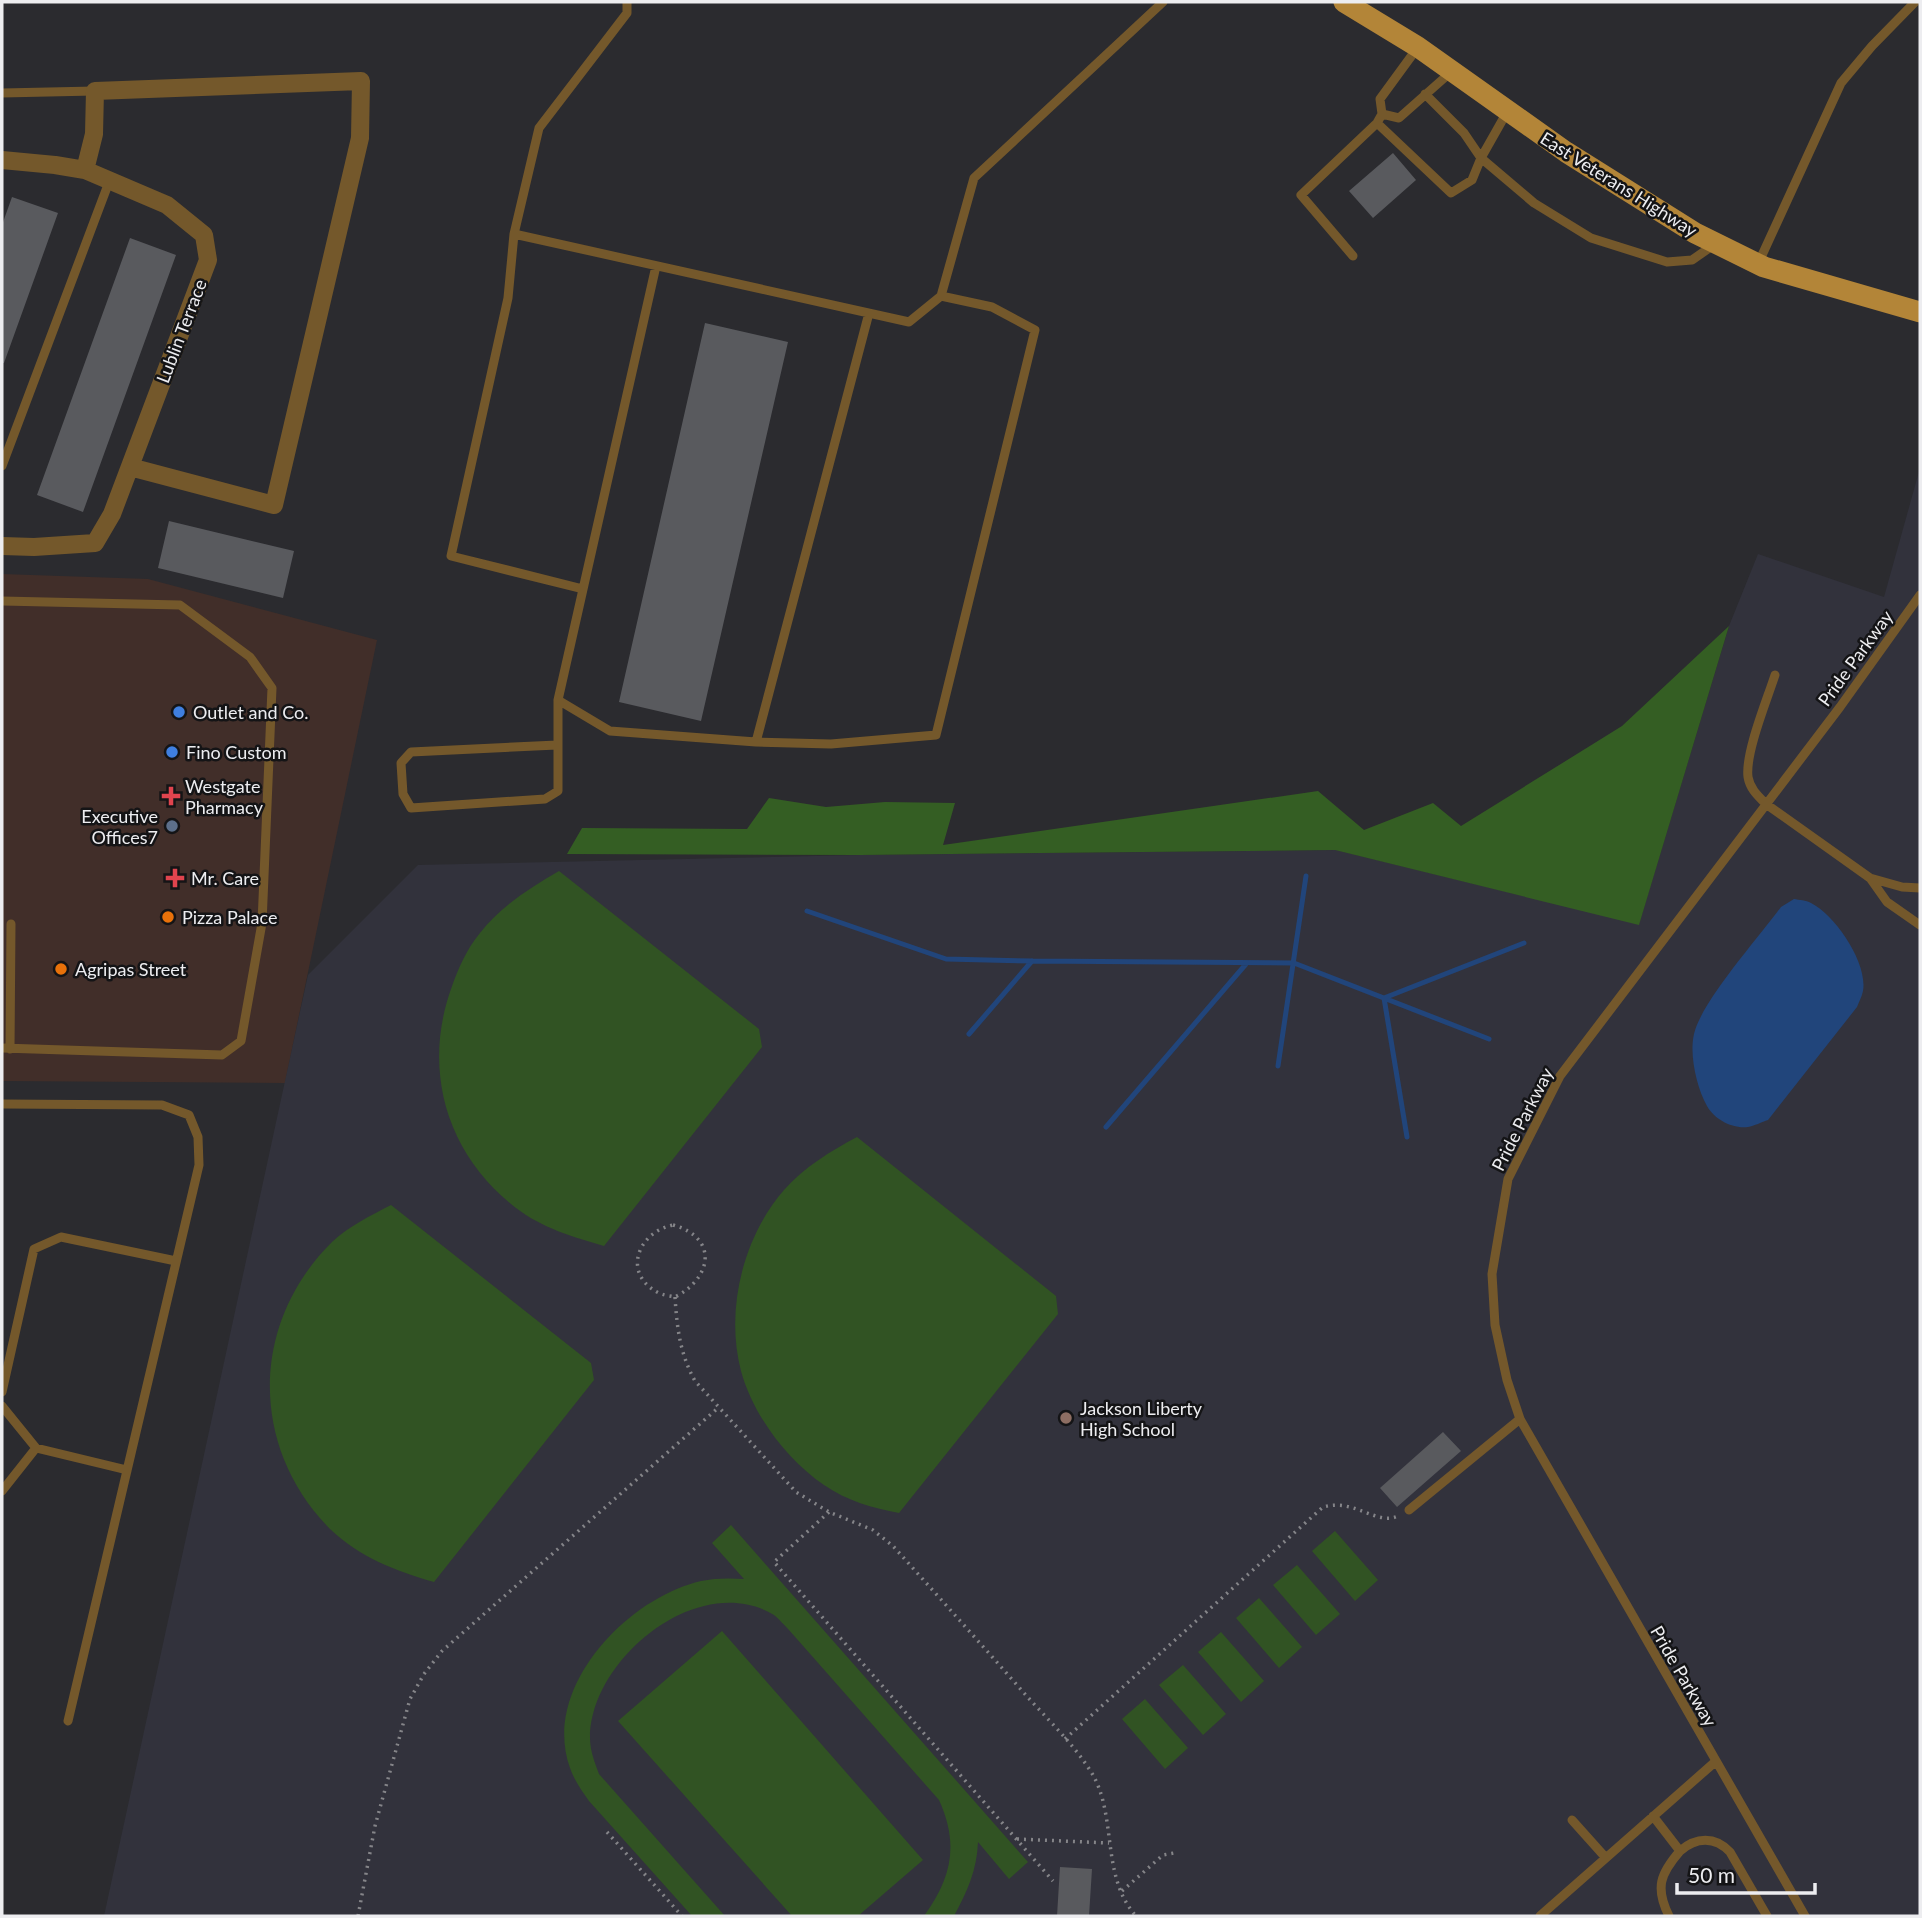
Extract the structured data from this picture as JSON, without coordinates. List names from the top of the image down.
{
  "streets": {
    "main road": ["East Veterans Highway"],
    "street": ["Lublin Terrace"],
    "lane": ["Pride Parkway"]
  },
  "places": {
    "other": [
      "Outlet and Co.",
      "Fino Custom",
      "Executive Offices7",
      "Pizza Palace",
      "Agripas Street",
      "Jackson Liberty High School"
    ],
    "health": ["Westgate Pharmacy", "Mr. Care"]
  },
  "scale_bar": "50 m"
}
